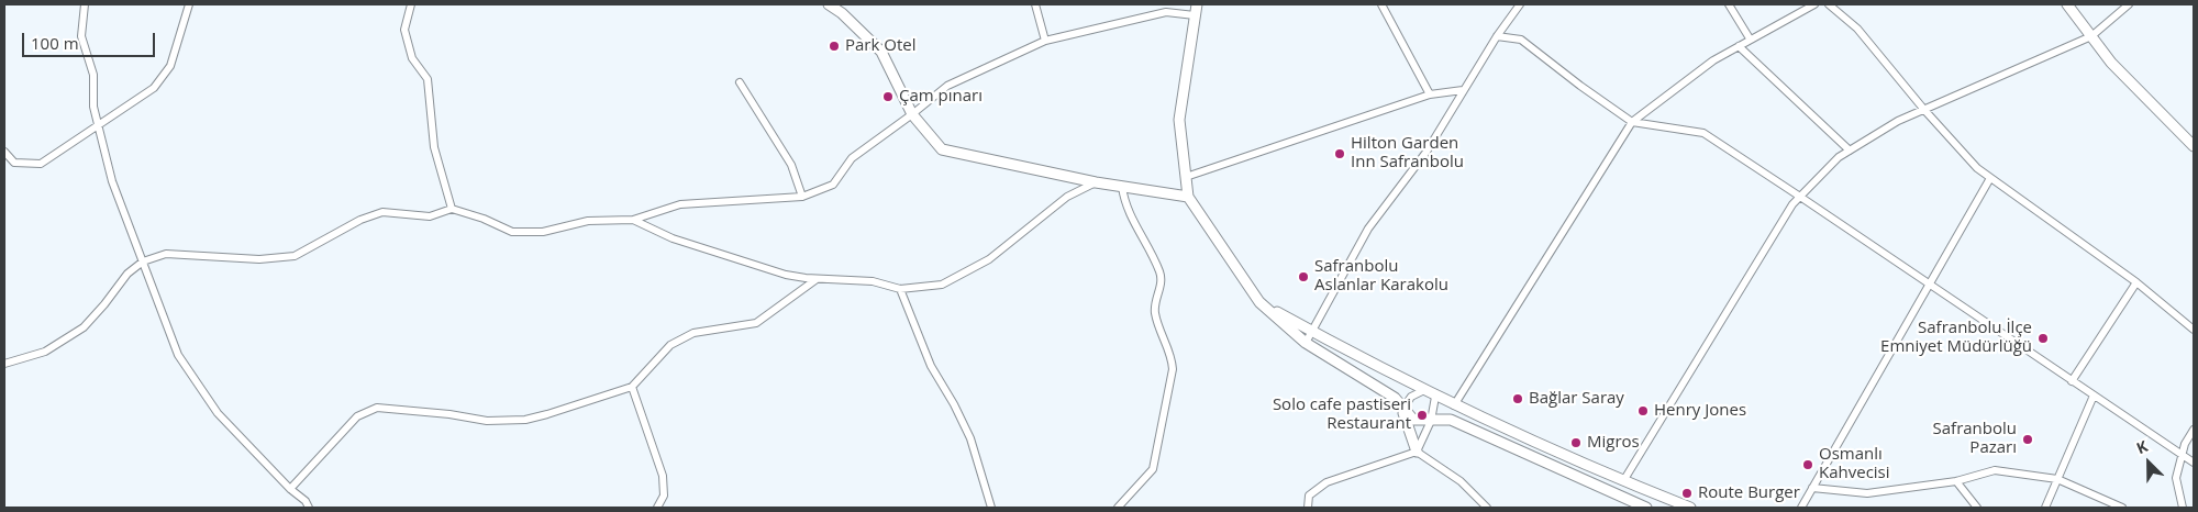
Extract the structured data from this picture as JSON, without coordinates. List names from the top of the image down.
{
  "places": [
    "Park Otel",
    "Çam pınarı",
    "Hilton Garden Inn Safranbolu",
    "Safranbolu Aslanlar Karakolu",
    "Safranbolu İlçe Emniyet Müdürlüğü",
    "Bağlar Saray",
    "Henry Jones",
    "Solo cafe pastiseri Restaurant",
    "Safranbolu Pazarı",
    "Migros",
    "Osmanlı Kahvecisi",
    "Route Burger"
  ],
  "scale_bar": "100 m",
  "north": "top left"
}
